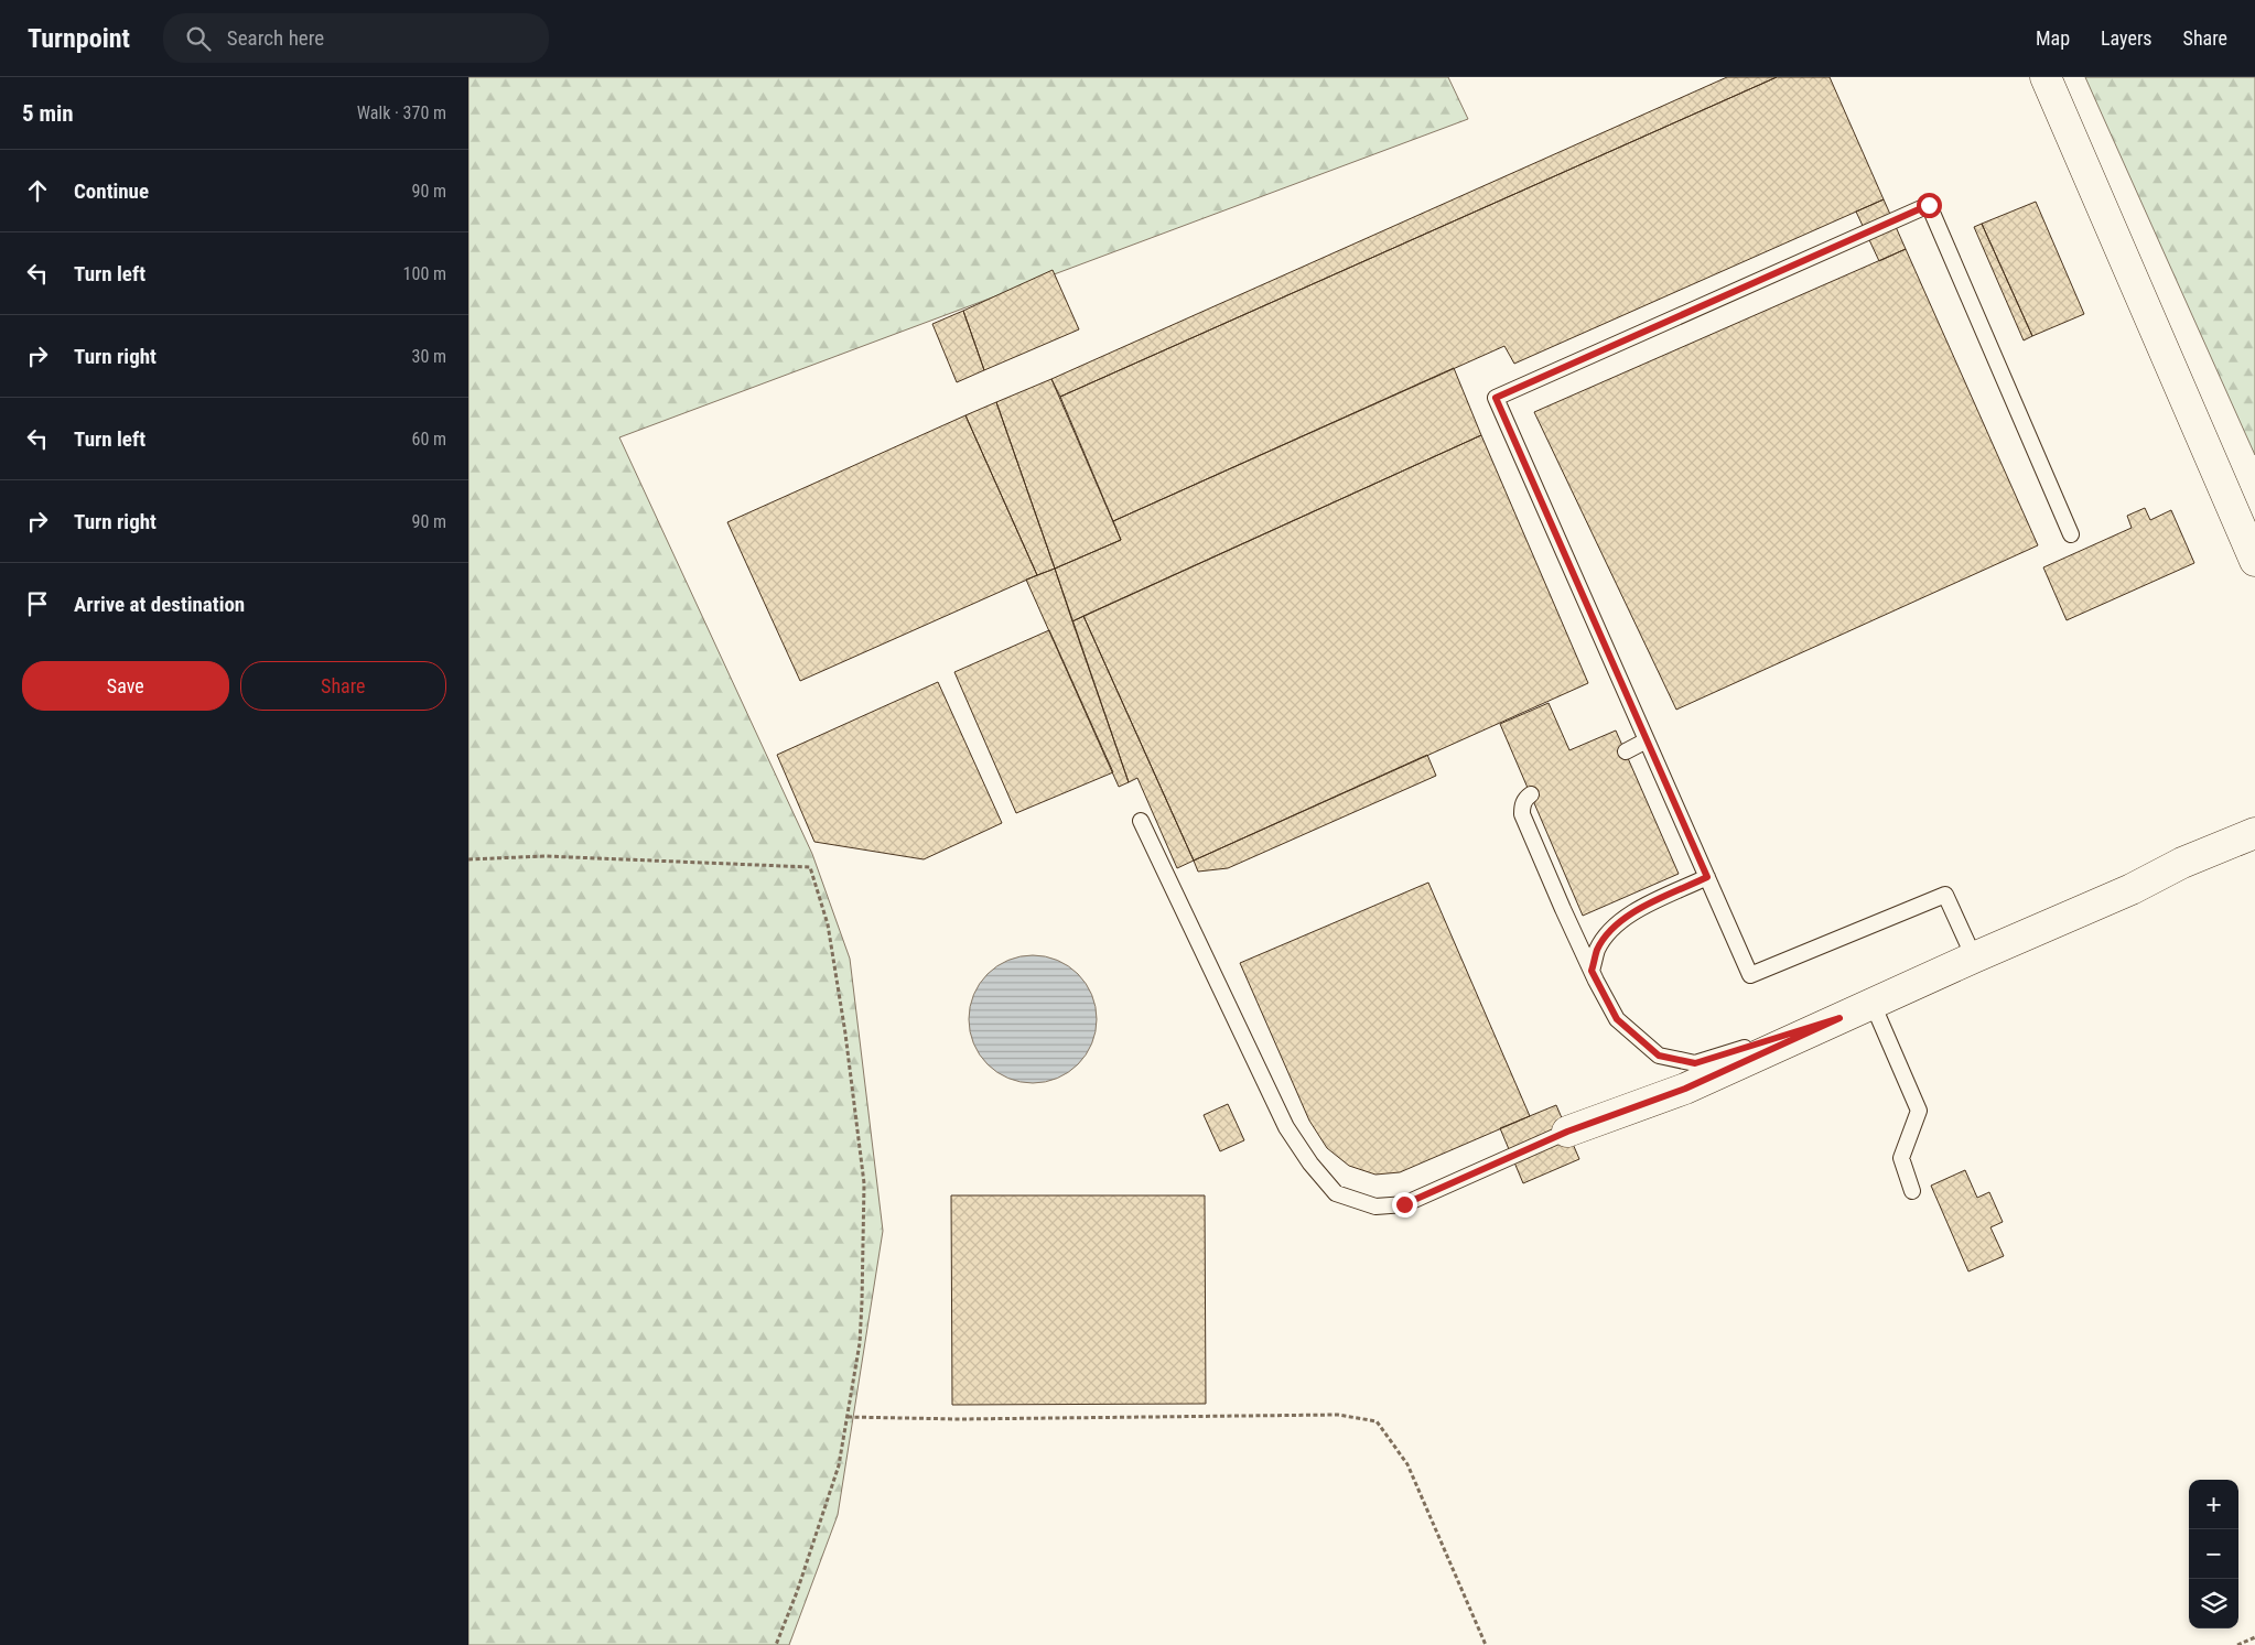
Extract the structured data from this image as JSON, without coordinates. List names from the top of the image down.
{
  "page": {
    "header": "Turnpoint",
    "search": "Search here",
    "nav": ["Map", "Layers", "Share"],
    "heading": ["5 min", "Walk · 370 m"],
    "list": [
      ["Continue", "90 m"],
      ["Turn left", "100 m"],
      ["Turn right", "30 m"],
      ["Turn left", "60 m"],
      ["Turn right", "90 m"],
      "Arrive at destination"
    ],
    "buttons": ["Save", "Share"],
    "map_buttons": ["+", "−"]
  }
}
